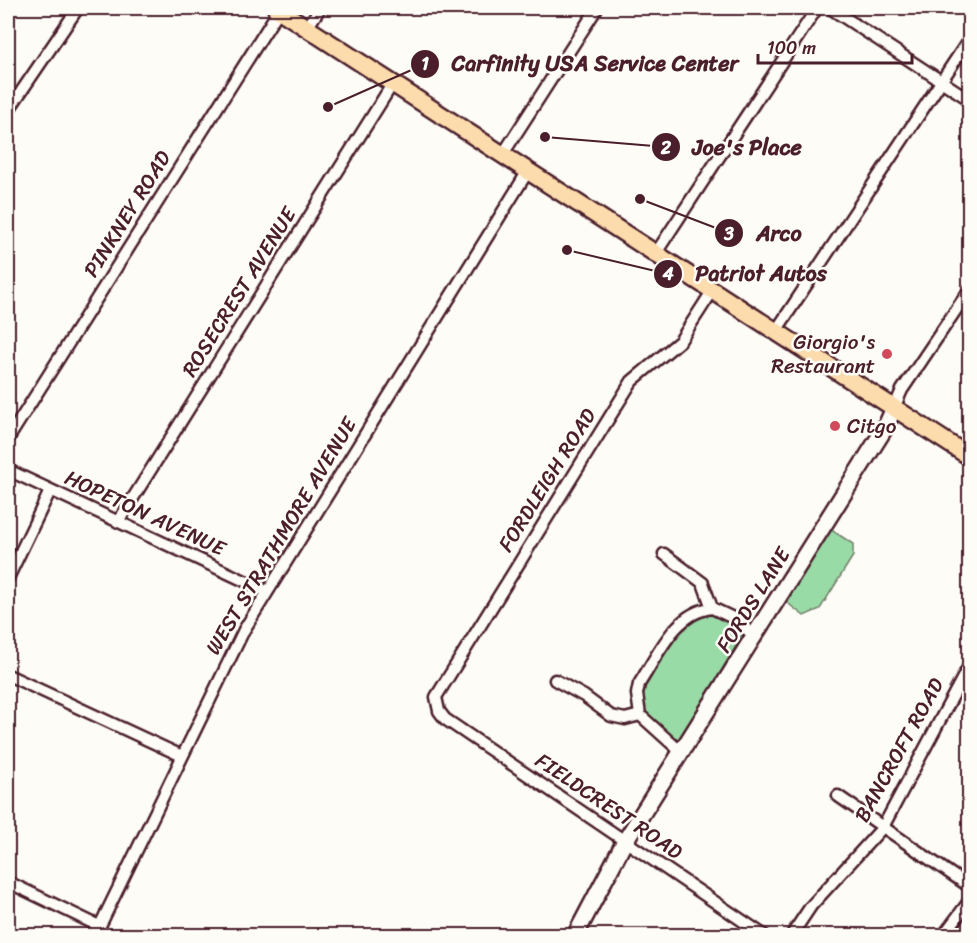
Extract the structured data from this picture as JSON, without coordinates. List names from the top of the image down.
{
  "streets": {
    "street": [
      "PINKNEY ROAD",
      "ROSECREST AVENUE",
      "FORDLEIGH ROAD",
      "HOPETON AVENUE",
      "WEST STRATHMORE AVENUE",
      "FORDS LANE",
      "BANCROFT ROAD",
      "FIELDCREST ROAD"
    ]
  },
  "crossings": [
    ["ROSECREST AVENUE", "HOPETON AVENUE"],
    ["FORDLEIGH ROAD", "FIELDCREST ROAD"],
    ["HOPETON AVENUE", "WEST STRATHMORE AVENUE"],
    ["FORDS LANE", "FIELDCREST ROAD"]
  ],
  "places": [
    "Carfinity USA Service Center",
    "Joe's Place",
    "Arco",
    "Patriot Autos",
    "Giorgio's Restaurant",
    "Citgo"
  ],
  "scale_bar": "100 m"
}
